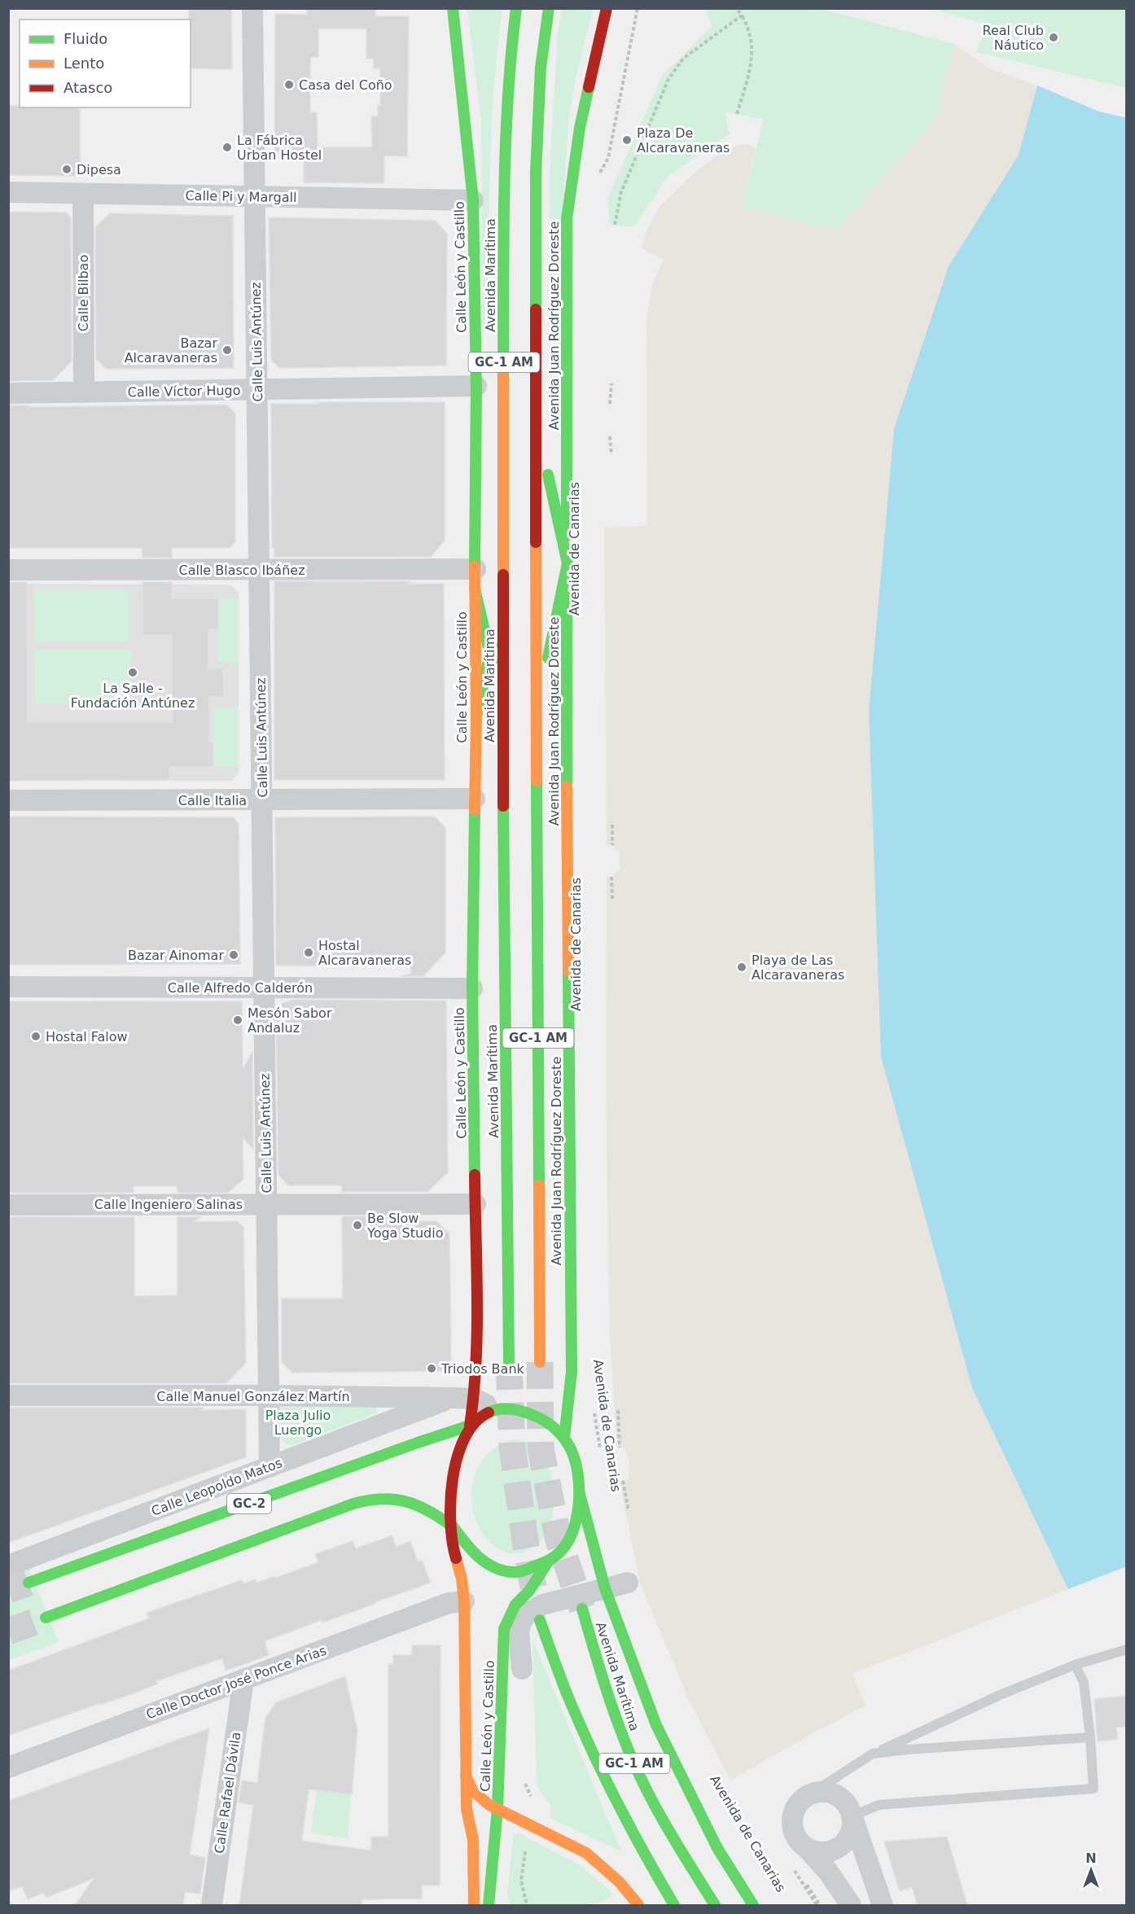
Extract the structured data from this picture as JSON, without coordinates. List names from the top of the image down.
{
  "streets": {
    "main road": [
      "Calle León y Castillo",
      "Avenida Marítima",
      "Avenida Juan Rodríguez Doreste",
      "GC-1 AM",
      "GC-2"
    ],
    "street": [
      "Calle Pi y Margall",
      "Calle Bilbao",
      "Calle Luis Antúnez",
      "Calle Víctor Hugo",
      "Calle Blasco Ibáñez",
      "Calle Italia",
      "Calle Alfredo Calderón",
      "Calle Ingeniero Salinas",
      "Calle Manuel González Martín",
      "Calle Leopoldo Matos",
      "Calle Doctor José Ponce Arias",
      "Calle Rafael Dávila"
    ],
    "path": ["Avenida de Canarias"]
  },
  "crossings": [
    ["Calle Pi y Margall", "Calle León y Castillo"],
    ["Calle Pi y Margall", "Calle Bilbao"],
    ["Calle Pi y Margall", "Calle Luis Antúnez"],
    ["Calle León y Castillo", "Avenida Juan Rodríguez Doreste"],
    ["Calle León y Castillo", "Calle Víctor Hugo"],
    ["Calle León y Castillo", "Calle Blasco Ibáñez"],
    ["Calle León y Castillo", "Calle Italia"],
    ["Calle León y Castillo", "Calle Alfredo Calderón"],
    ["Calle León y Castillo", "Calle Ingeniero Salinas"],
    ["Calle León y Castillo", "Calle Manuel González Martín"],
    ["Calle León y Castillo", "GC-2"],
    ["Calle León y Castillo", "Calle Doctor José Ponce Arias"],
    ["Calle Bilbao", "Calle Víctor Hugo"],
    ["Avenida Juan Rodríguez Doreste", "Calle Manuel González Martín"],
    ["Avenida Juan Rodríguez Doreste", "GC-2"],
    ["Calle Luis Antúnez", "Calle Víctor Hugo"],
    ["Calle Luis Antúnez", "Calle Blasco Ibáñez"],
    ["Calle Luis Antúnez", "Calle Italia"],
    ["Calle Luis Antúnez", "Calle Alfredo Calderón"],
    ["Calle Luis Antúnez", "Calle Ingeniero Salinas"],
    ["Calle Luis Antúnez", "Calle Manuel González Martín"],
    ["Calle Luis Antúnez", "Calle Leopoldo Matos"],
    ["Calle Manuel González Martín", "Calle Leopoldo Matos"],
    ["Calle Manuel González Martín", "GC-2"],
    ["Calle Doctor José Ponce Arias", "Calle Rafael Dávila"]
  ],
  "parks": ["Plaza Julio Luengo"],
  "places": [
    "Real Club Náutico",
    "Casa del Coño",
    "Plaza De Alcaravaneras",
    "La Fábrica Urban Hostel",
    "Dipesa",
    "Bazar Alcaravaneras",
    "La Salle - Fundación Antúnez",
    "Hostal Alcaravaneras",
    "Bazar Ainomar",
    "Playa de Las Alcaravaneras",
    "Mesón Sabor Andaluz",
    "Hostal Falow",
    "Be Slow Yoga Studio",
    "Triodos Bank"
  ],
  "legend": ["Fluido", "Lento", "Atasco"],
  "north": "top"
}
